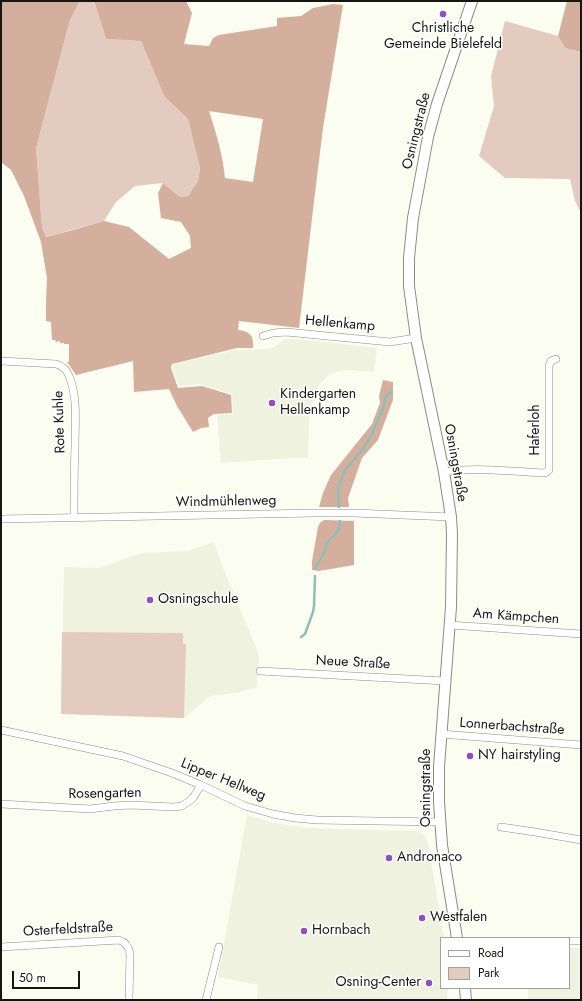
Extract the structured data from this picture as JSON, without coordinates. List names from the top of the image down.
{
  "streets": {
    "main road": ["Osningstraße"],
    "street": [
      "Hellenkamp",
      "Rote Kuhle",
      "Haferloh",
      "Windmühlenweg",
      "Am Kämpchen",
      "Neue Straße",
      "Lonnerbachstraße",
      "Lipper Hellweg",
      "Rosengarten",
      "Osterfeldstraße"
    ]
  },
  "crossings": [
    ["Osningstraße", "Hellenkamp"],
    ["Osningstraße", "Haferloh"],
    ["Osningstraße", "Windmühlenweg"],
    ["Osningstraße", "Am Kämpchen"],
    ["Osningstraße", "Neue Straße"],
    ["Osningstraße", "Lonnerbachstraße"],
    ["Osningstraße", "Lipper Hellweg"],
    ["Rote Kuhle", "Windmühlenweg"],
    ["Lipper Hellweg", "Rosengarten"]
  ],
  "places": [
    "Christliche Gemeinde Bielefeld",
    "Kindergarten Hellenkamp",
    "Osningschule",
    "NY hairstyling",
    "Andronaco",
    "Westfalen",
    "Hornbach",
    "Osning-Center"
  ],
  "legend": ["Road", "Park"],
  "scale_bar": "50 m"
}
